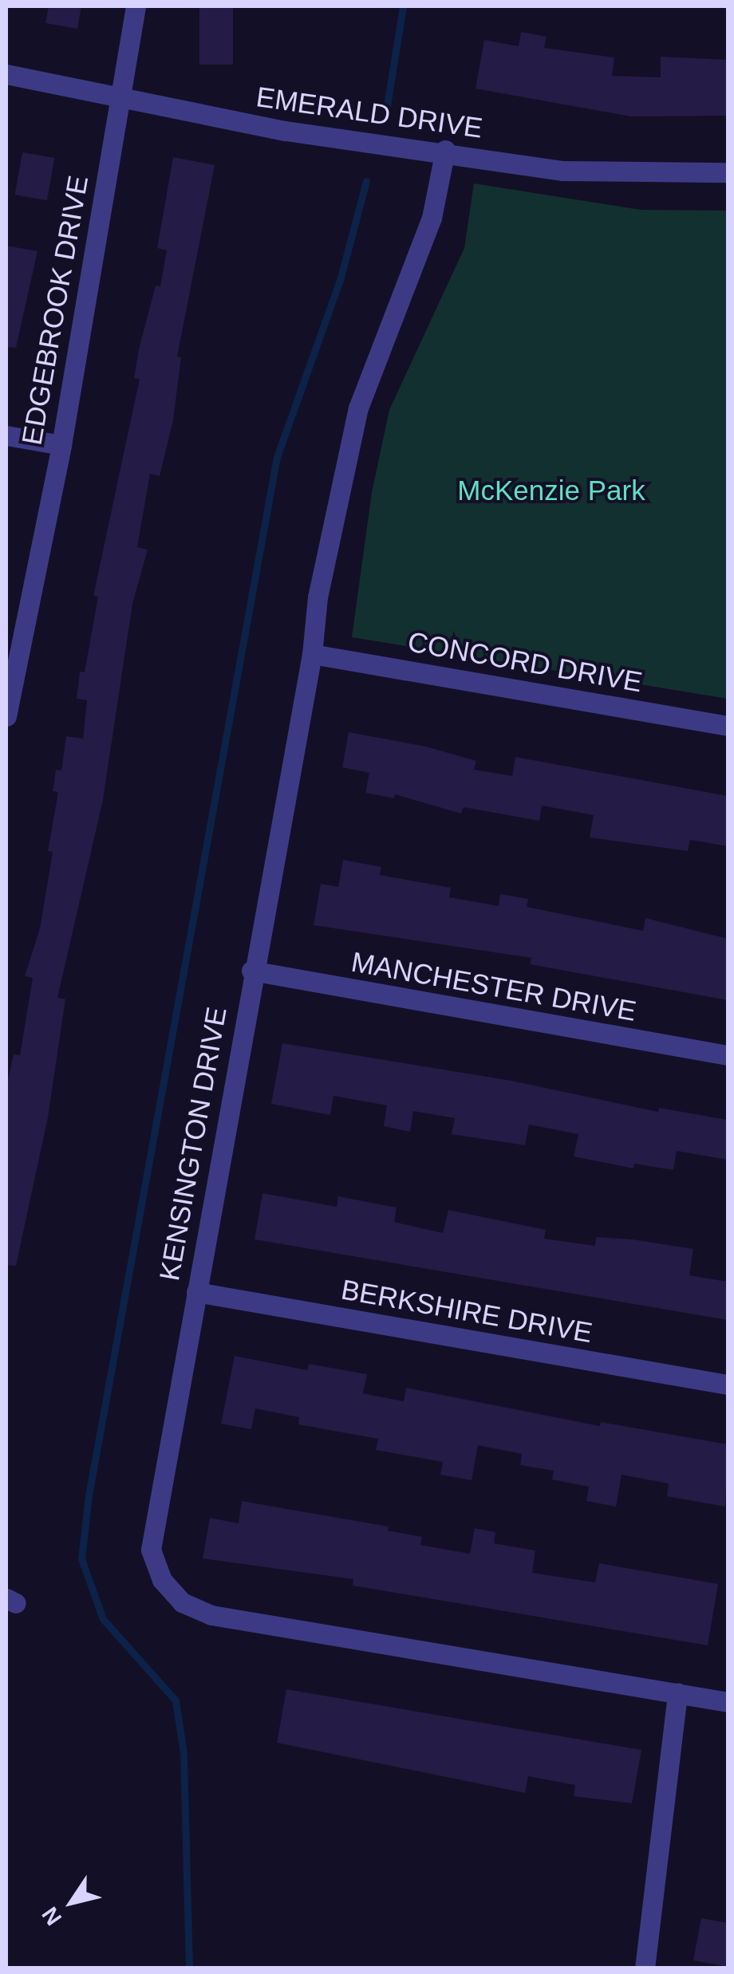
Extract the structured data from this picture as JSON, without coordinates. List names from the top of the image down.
{
  "streets": {
    "street": [
      "EMERALD DRIVE",
      "EDGEBROOK DRIVE",
      "CONCORD DRIVE",
      "MANCHESTER DRIVE",
      "KENSINGTON DRIVE",
      "BERKSHIRE DRIVE"
    ]
  },
  "crossings": [
    ["EMERALD DRIVE", "EDGEBROOK DRIVE"],
    ["EMERALD DRIVE", "KENSINGTON DRIVE"],
    ["CONCORD DRIVE", "KENSINGTON DRIVE"],
    ["MANCHESTER DRIVE", "KENSINGTON DRIVE"],
    ["KENSINGTON DRIVE", "BERKSHIRE DRIVE"]
  ],
  "parks": ["McKenzie Park"],
  "north": "bottom left"
}
